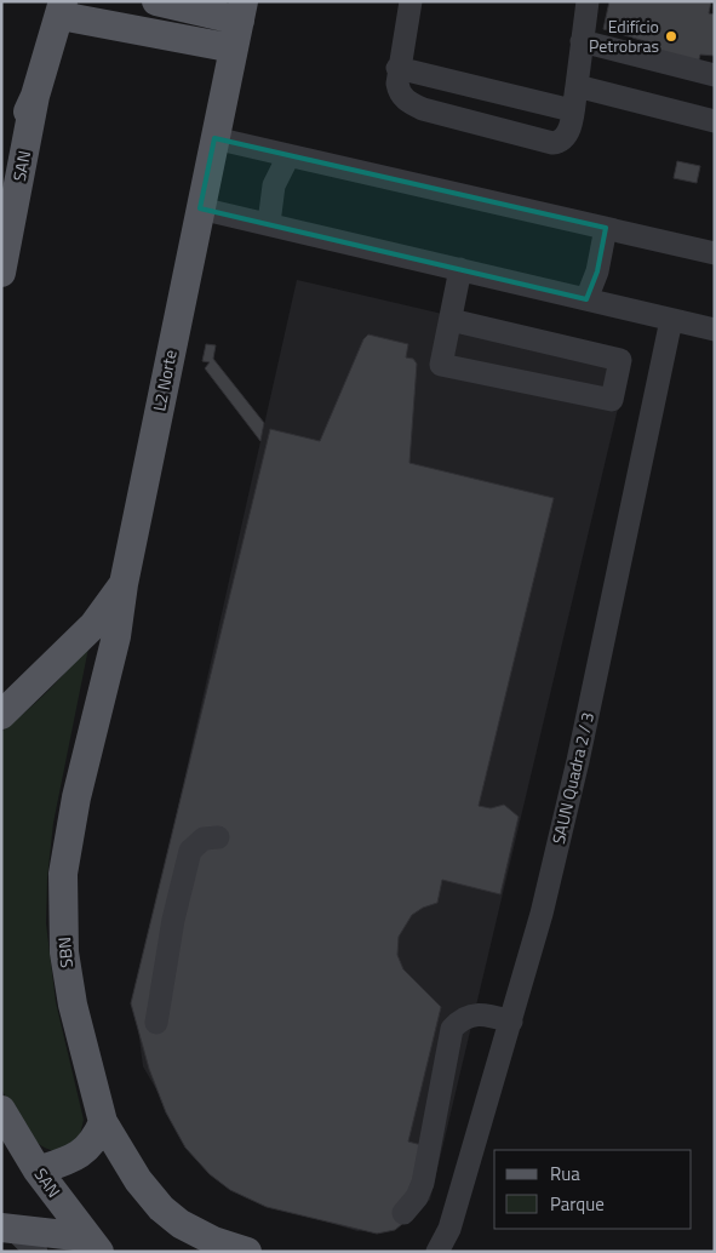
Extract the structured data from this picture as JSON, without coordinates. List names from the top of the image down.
{
  "streets": {
    "main road": ["SAN", "L2 Norte", "SBN"],
    "street": ["SAUN Quadra 2 / 3"]
  },
  "crossings": [
    ["L2 Norte", "SBN"]
  ],
  "places": ["Edifício Petrobras"],
  "legend": ["Rua", "Parque"]
}
